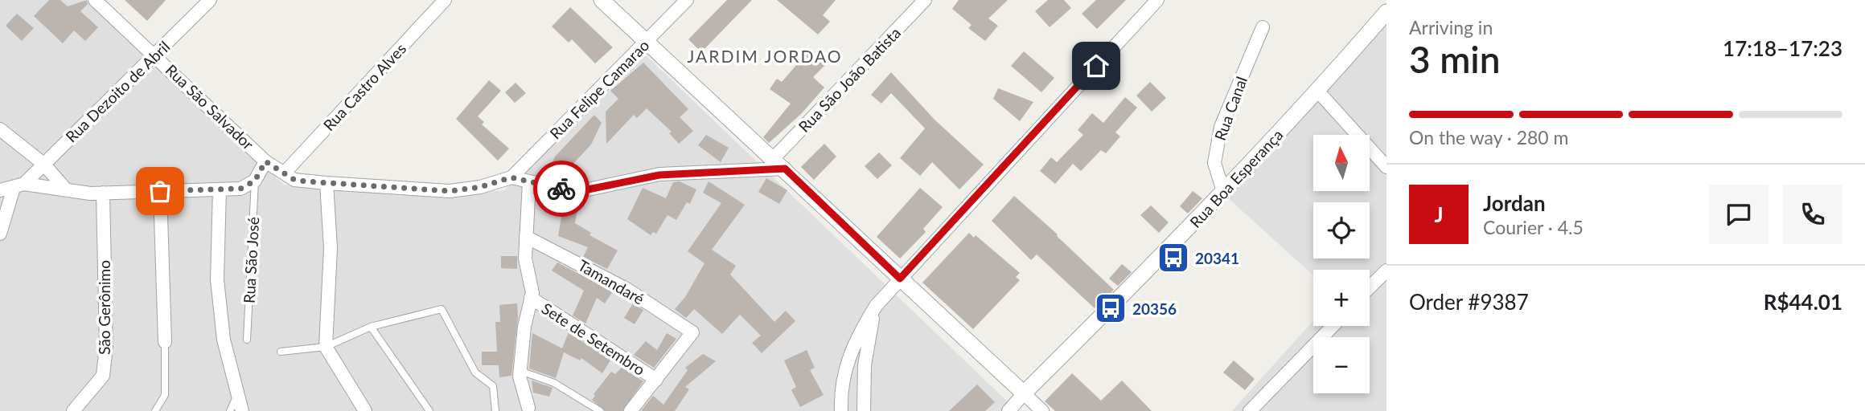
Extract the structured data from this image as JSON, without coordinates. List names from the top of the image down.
{
  "streets": {
    "street": [
      "Rua São João Batista",
      "Rua Castro Alves",
      "Rua Felipe Camarao",
      "Rua Dezoito de Abril",
      "Rua São Salvador",
      "Rua Canal",
      "Rua Boa Esperança",
      "Tamandaré",
      "São Gerônimo",
      "Sete de Setembro"
    ],
    "lane": ["Rua São José"]
  },
  "crossings": [
    ["Rua Castro Alves", "Rua São Salvador"],
    ["Rua Castro Alves", "Rua São José"],
    ["Rua Dezoito de Abril", "Rua São Salvador"],
    ["Rua Canal", "Rua Boa Esperança"],
    ["Tamandaré", "Sete de Setembro"]
  ],
  "districts": ["JARDIM JORDAO"],
  "places": {
    "bus stop": ["20341", "20356"]
  },
  "north": "top",
  "page": {
    "heading": ["3 min", "Arriving in", "17:18–17:23"],
    "panel": [
      "Jordan",
      "Courier · 4.5",
      "Order #9387",
      "R$44.01"
    ],
    "bar": "On the way · 280 m",
    "map_buttons": ["+", "−"],
    "round": "J"
  }
}
